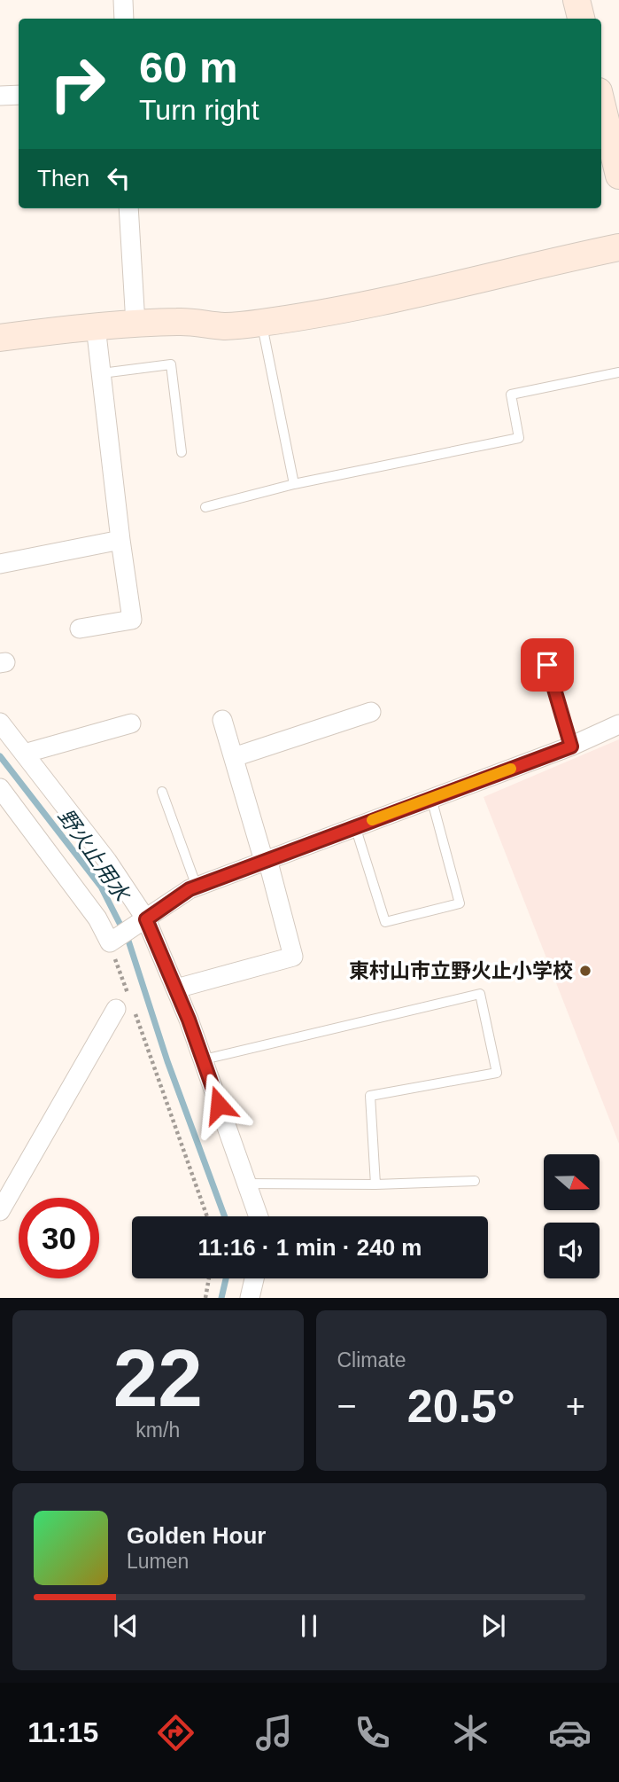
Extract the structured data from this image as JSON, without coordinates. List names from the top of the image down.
{
  "water": ["野火止用水"],
  "places": ["東村山市立野火止小学校"],
  "north": "right",
  "page": {
    "turn": ["60 m", "Turn right"],
    "then": "Then",
    "limit": "30",
    "trip": "11:16 · 1 min · 240 m",
    "tile": [
      ["22", "km/h"],
      "Climate"
    ],
    "heat": ["−", "20.5°", "+"],
    "song": ["Golden Hour", "Lumen"],
    "tabs": "11:15"
  }
}
